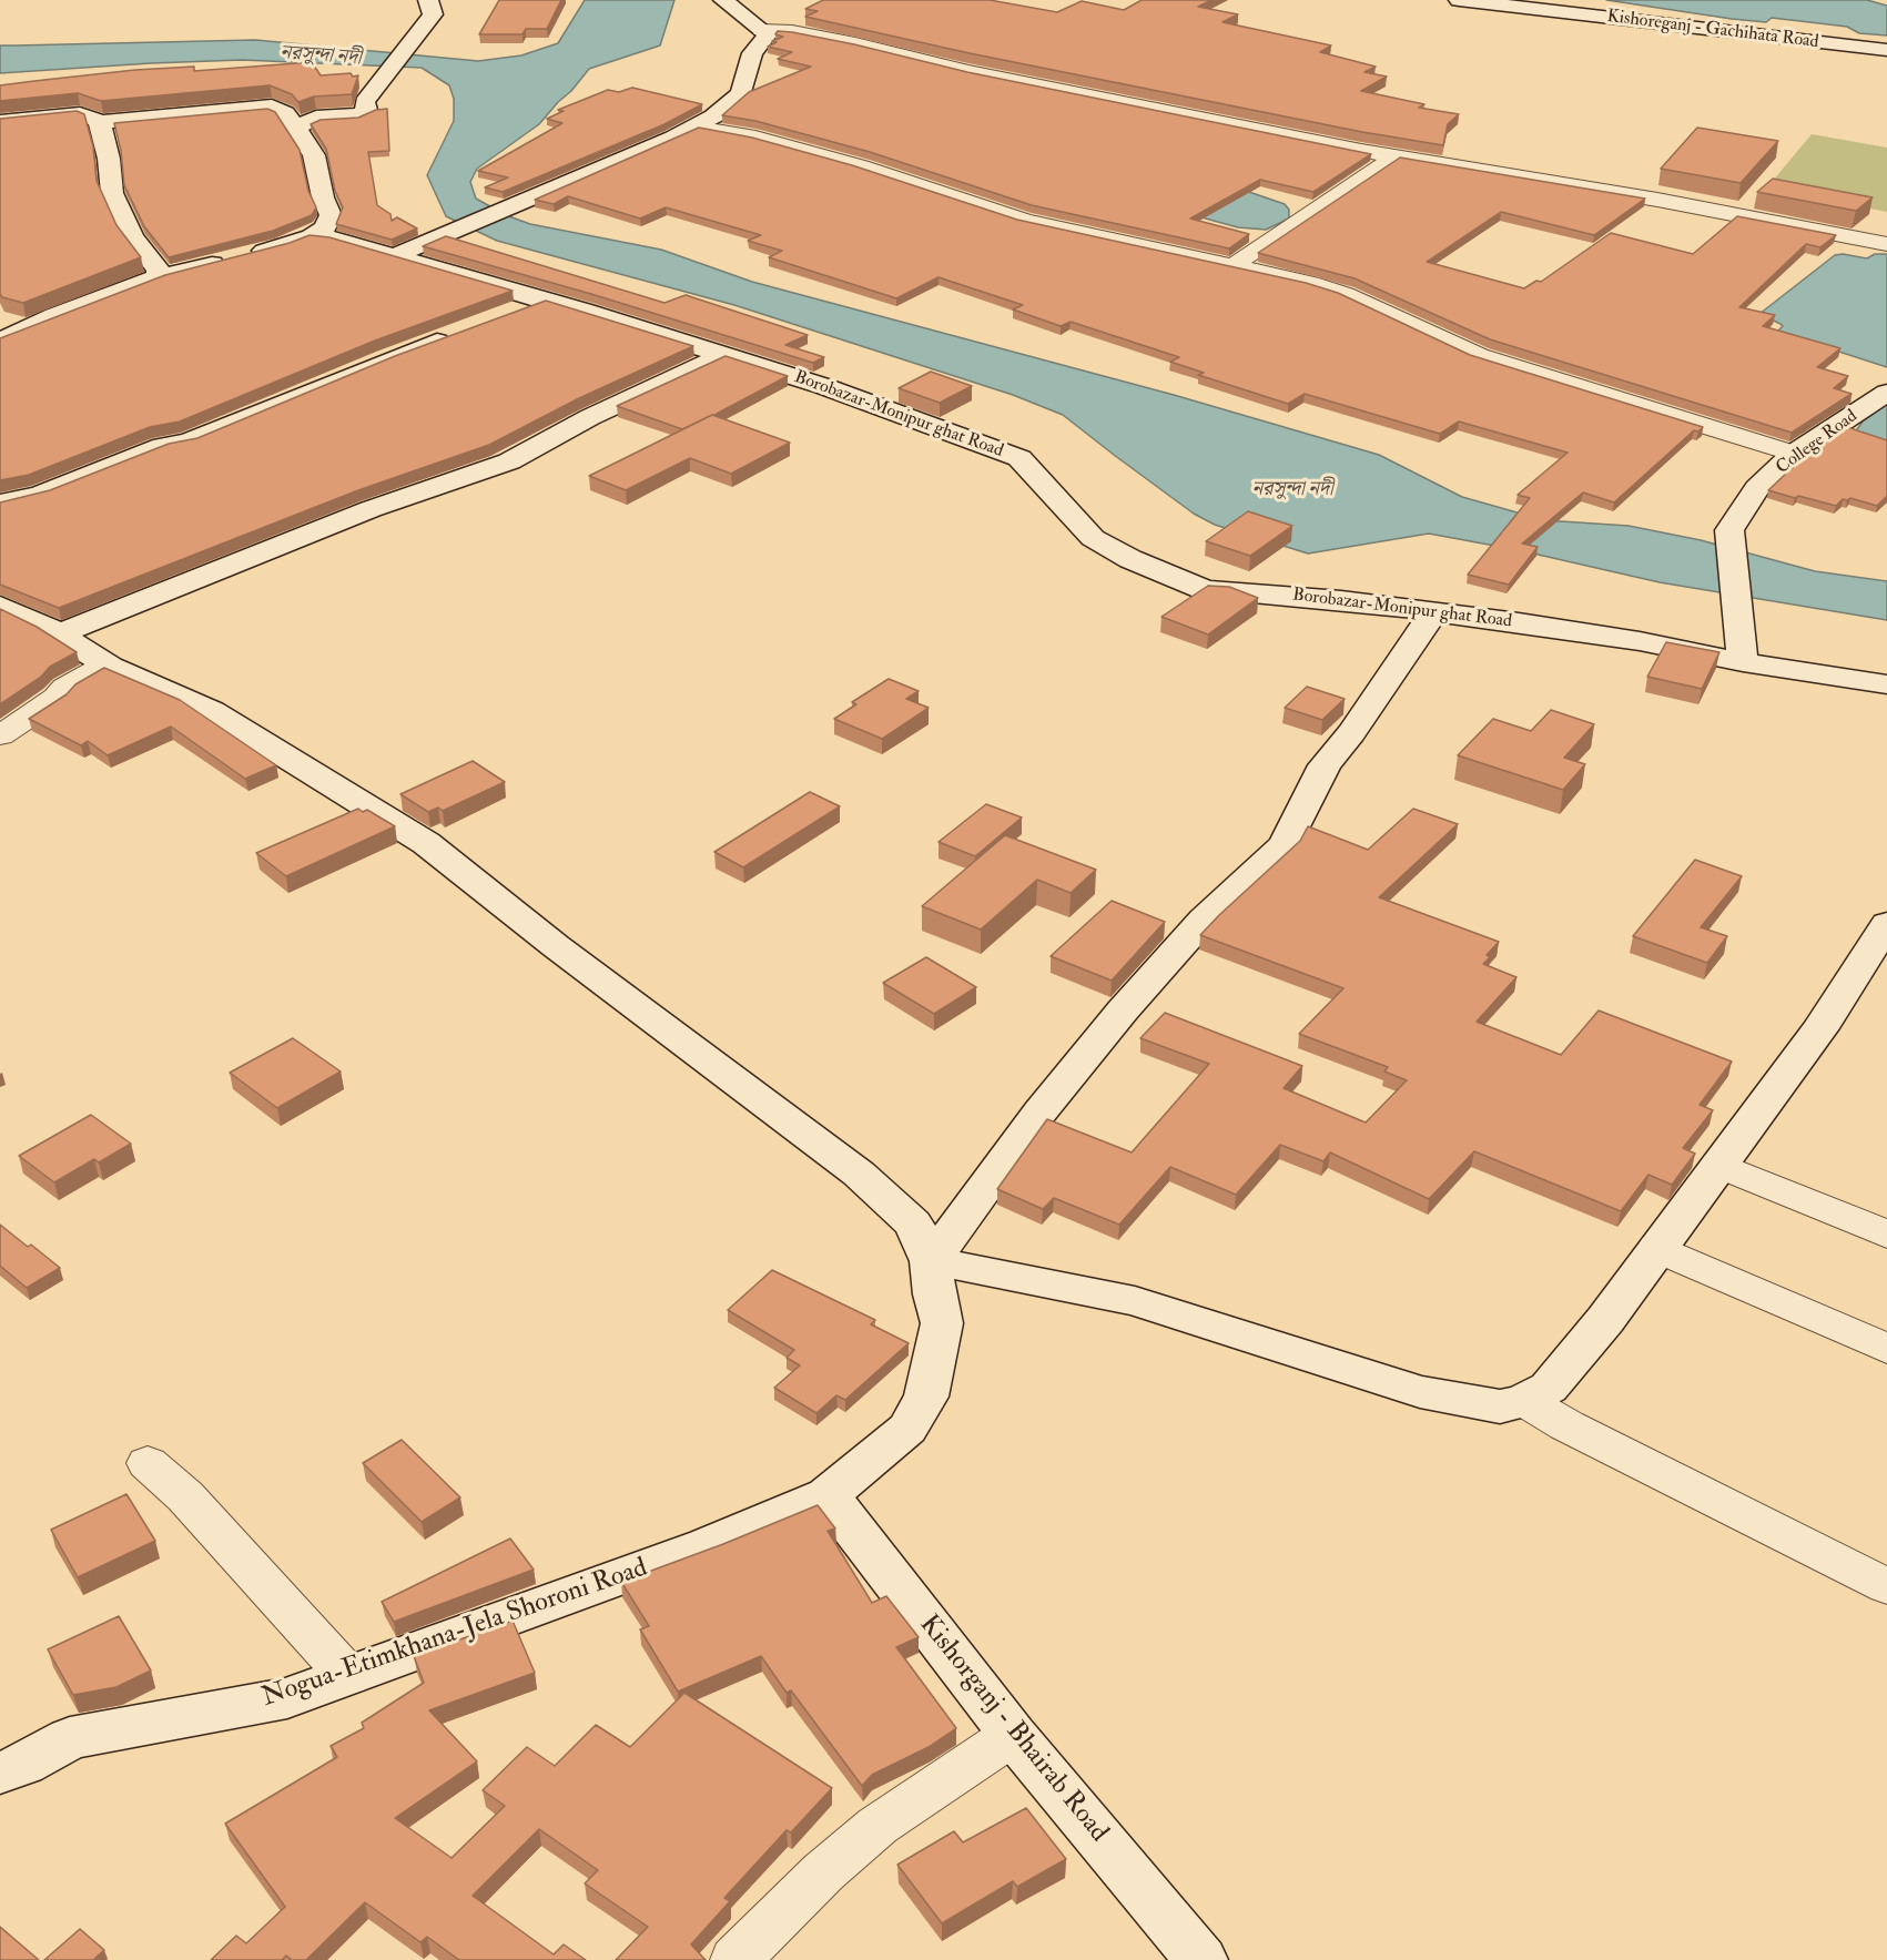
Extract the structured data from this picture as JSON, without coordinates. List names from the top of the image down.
{
  "streets": {
    "street": [
      "Kishoreganj - Gachihata Road",
      "Borobazar-Monipur ghat Road",
      "College Road",
      "Nogua-Etimkhana-Jela Shoroni Road",
      "Kishorganj - Bhairab Road"
    ]
  },
  "crossings": [
    ["Borobazar-Monipur ghat Road", "College Road"],
    ["Nogua-Etimkhana-Jela Shoroni Road", "Kishorganj - Bhairab Road"]
  ],
  "water": ["নরসুন্দা নদী"]
}
